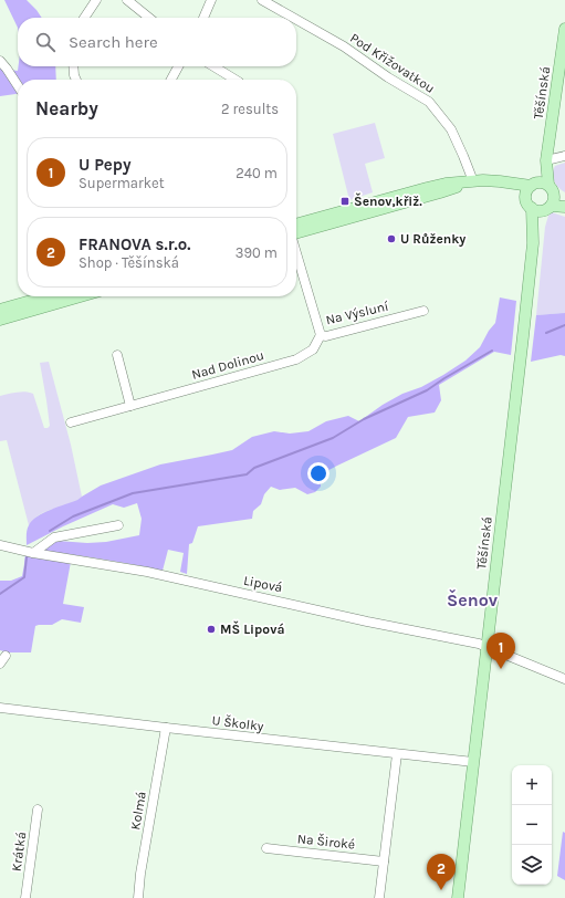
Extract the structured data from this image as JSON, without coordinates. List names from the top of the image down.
{
  "streets": {
    "main road": ["Těšínská"],
    "street": [
      "Pod Křižovatkou",
      "Na Výsluní",
      "Nad Dolinou",
      "Lipová",
      "U Školky",
      "Kolmá",
      "Na Široké",
      "Krátká"
    ]
  },
  "crossings": [
    ["Těšínská", "Lipová"],
    ["Těšínská", "U Školky"],
    ["Na Výsluní", "Nad Dolinou"],
    ["U Školky", "Kolmá"]
  ],
  "districts": ["Šenov"],
  "places": {
    "transit": ["Šenov,křiž."],
    "other": ["U Růženky", "MŠ Lipová"]
  },
  "page": {
    "search": "Search here",
    "heading": ["Nearby", "2 results"],
    "list": [
      {
        "mark": "1",
        "name": "U Pepy",
        "note": "Supermarket",
        "value": "240 m"
      },
      {
        "mark": "2",
        "name": "FRANOVA s.r.o.",
        "note": "Shop · Těšínská",
        "value": "390 m"
      }
    ],
    "pins": ["1", "2"],
    "map_buttons": ["+", "−"]
  }
}
